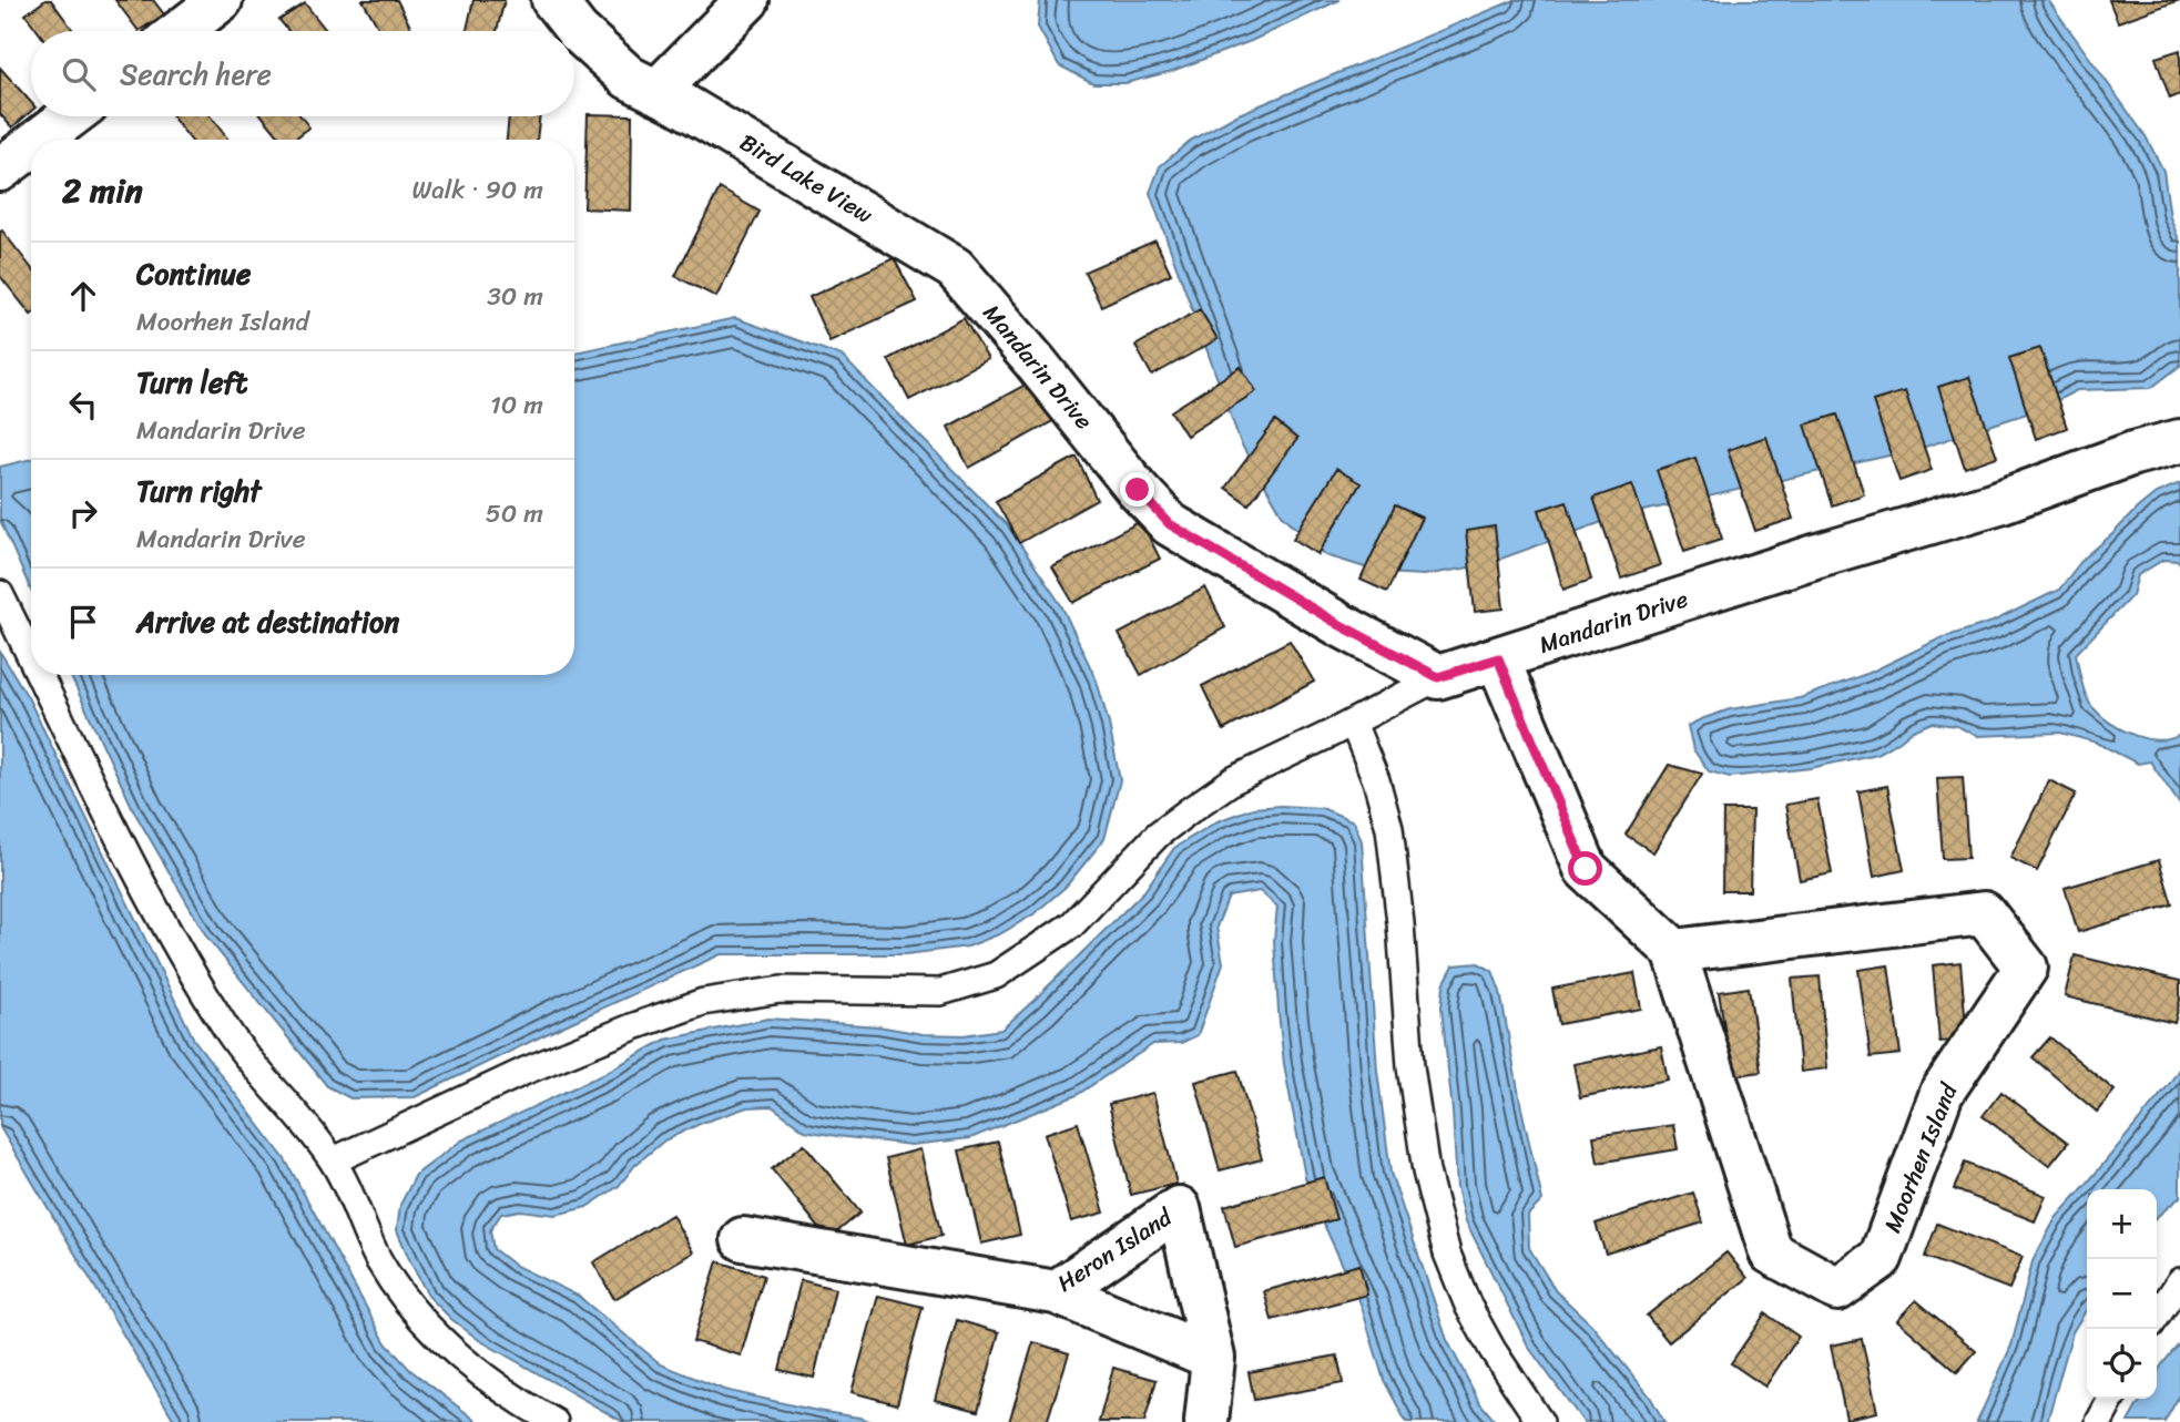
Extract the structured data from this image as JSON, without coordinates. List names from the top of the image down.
{
  "streets": {
    "street": [
      "Bird Lake View",
      "Mandarin Drive",
      "Moorhen Island",
      "Heron Island"
    ]
  },
  "crossings": [
    ["Bird Lake View", "Mandarin Drive"],
    ["Mandarin Drive", "Moorhen Island"]
  ],
  "page": {
    "search": "Search here",
    "heading": ["2 min", "Walk · 90 m"],
    "list": [
      ["Continue", "Moorhen Island", "30 m"],
      ["Turn left", "Mandarin Drive", "10 m"],
      ["Turn right", "Mandarin Drive", "50 m"],
      "Arrive at destination"
    ],
    "map_buttons": ["+", "−"]
  }
}
